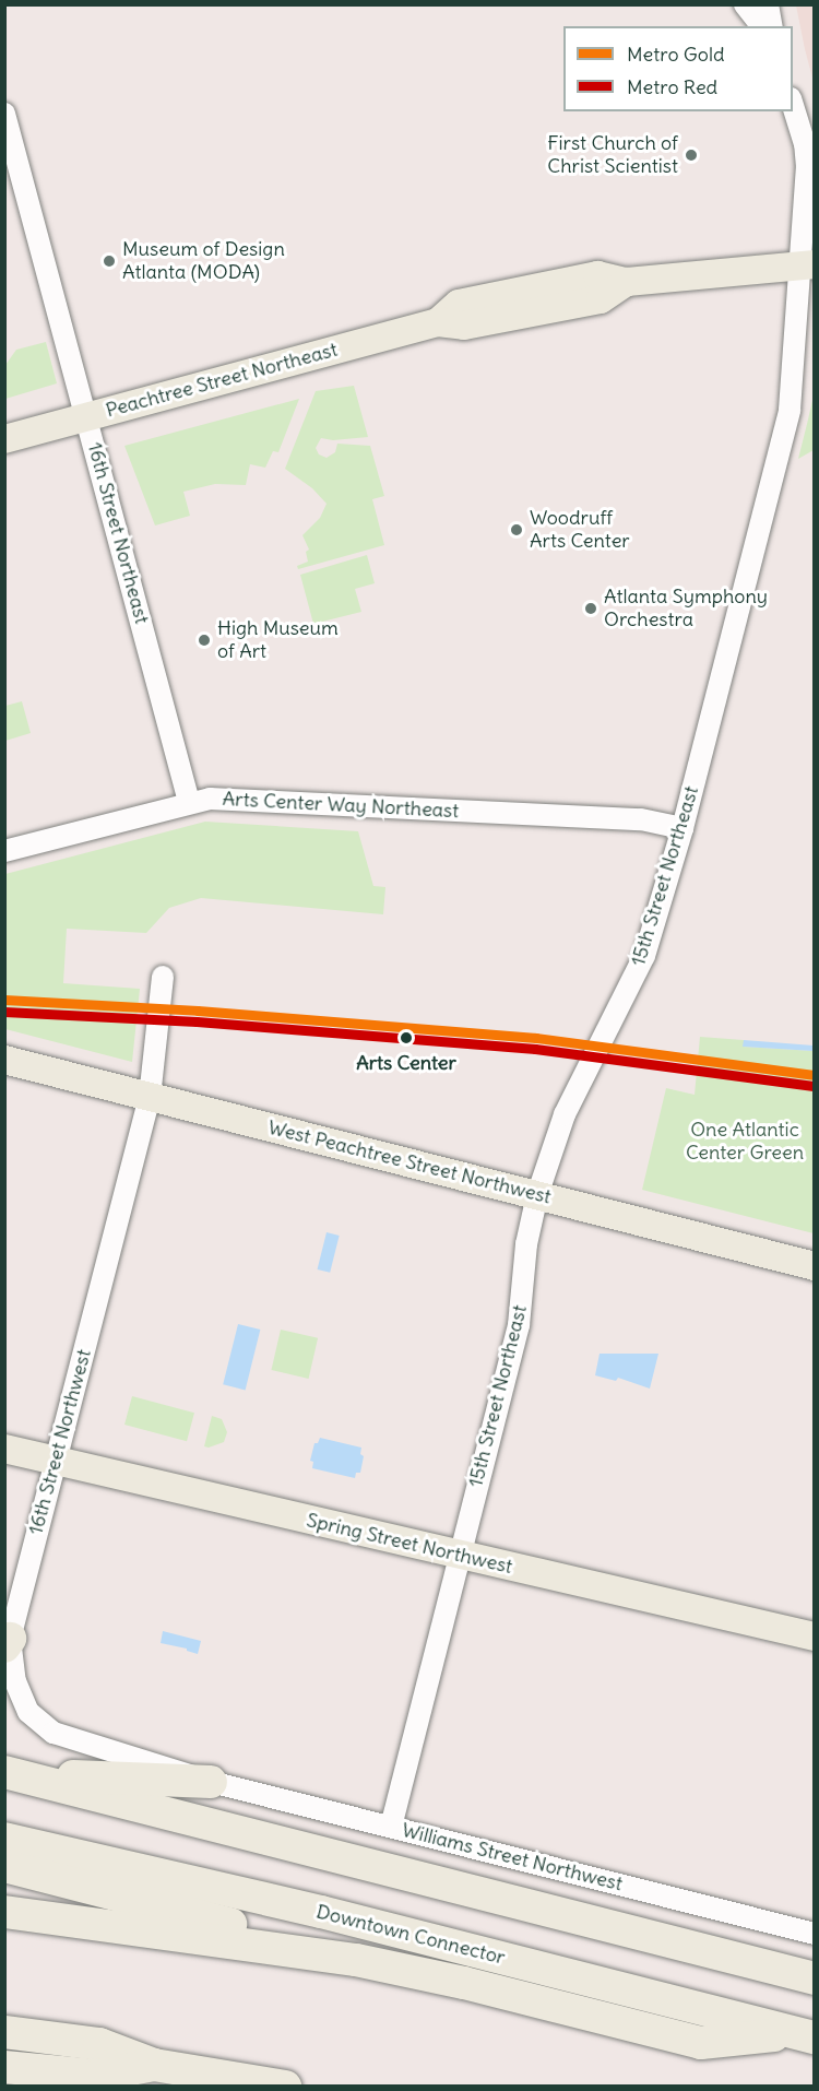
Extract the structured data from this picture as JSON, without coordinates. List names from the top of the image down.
{
  "streets": {
    "highway": ["Downtown Connector"],
    "main road": ["Peachtree Street Northeast", "West Peachtree Street Northwest", "Spring Street Northwest"],
    "street": [
      "16th Street Northeast",
      "Arts Center Way Northeast",
      "15th Street Northeast",
      "16th Street Northwest",
      "Williams Street Northwest"
    ]
  },
  "crossings": [
    ["Peachtree Street Northeast", "16th Street Northeast"],
    ["Peachtree Street Northeast", "15th Street Northeast"],
    ["16th Street Northeast", "Arts Center Way Northeast"],
    ["Arts Center Way Northeast", "15th Street Northeast"],
    ["15th Street Northeast", "West Peachtree Street Northwest"],
    ["15th Street Northeast", "Spring Street Northwest"],
    ["15th Street Northeast", "Williams Street Northwest"],
    ["West Peachtree Street Northwest", "16th Street Northwest"],
    ["16th Street Northwest", "Spring Street Northwest"],
    ["16th Street Northwest", "Williams Street Northwest"]
  ],
  "parks": ["One Atlantic Center Green"],
  "places": [
    "First Church of Christ Scientist",
    "Museum of Design Atlanta (MODA)",
    "Woodruff Arts Center",
    "Atlanta Symphony Orchestra",
    "High Museum of Art",
    "Arts Center"
  ],
  "lines": ["metro line Gold", "metro line Red"],
  "legend": ["Metro Gold", "Metro Red"]
}
